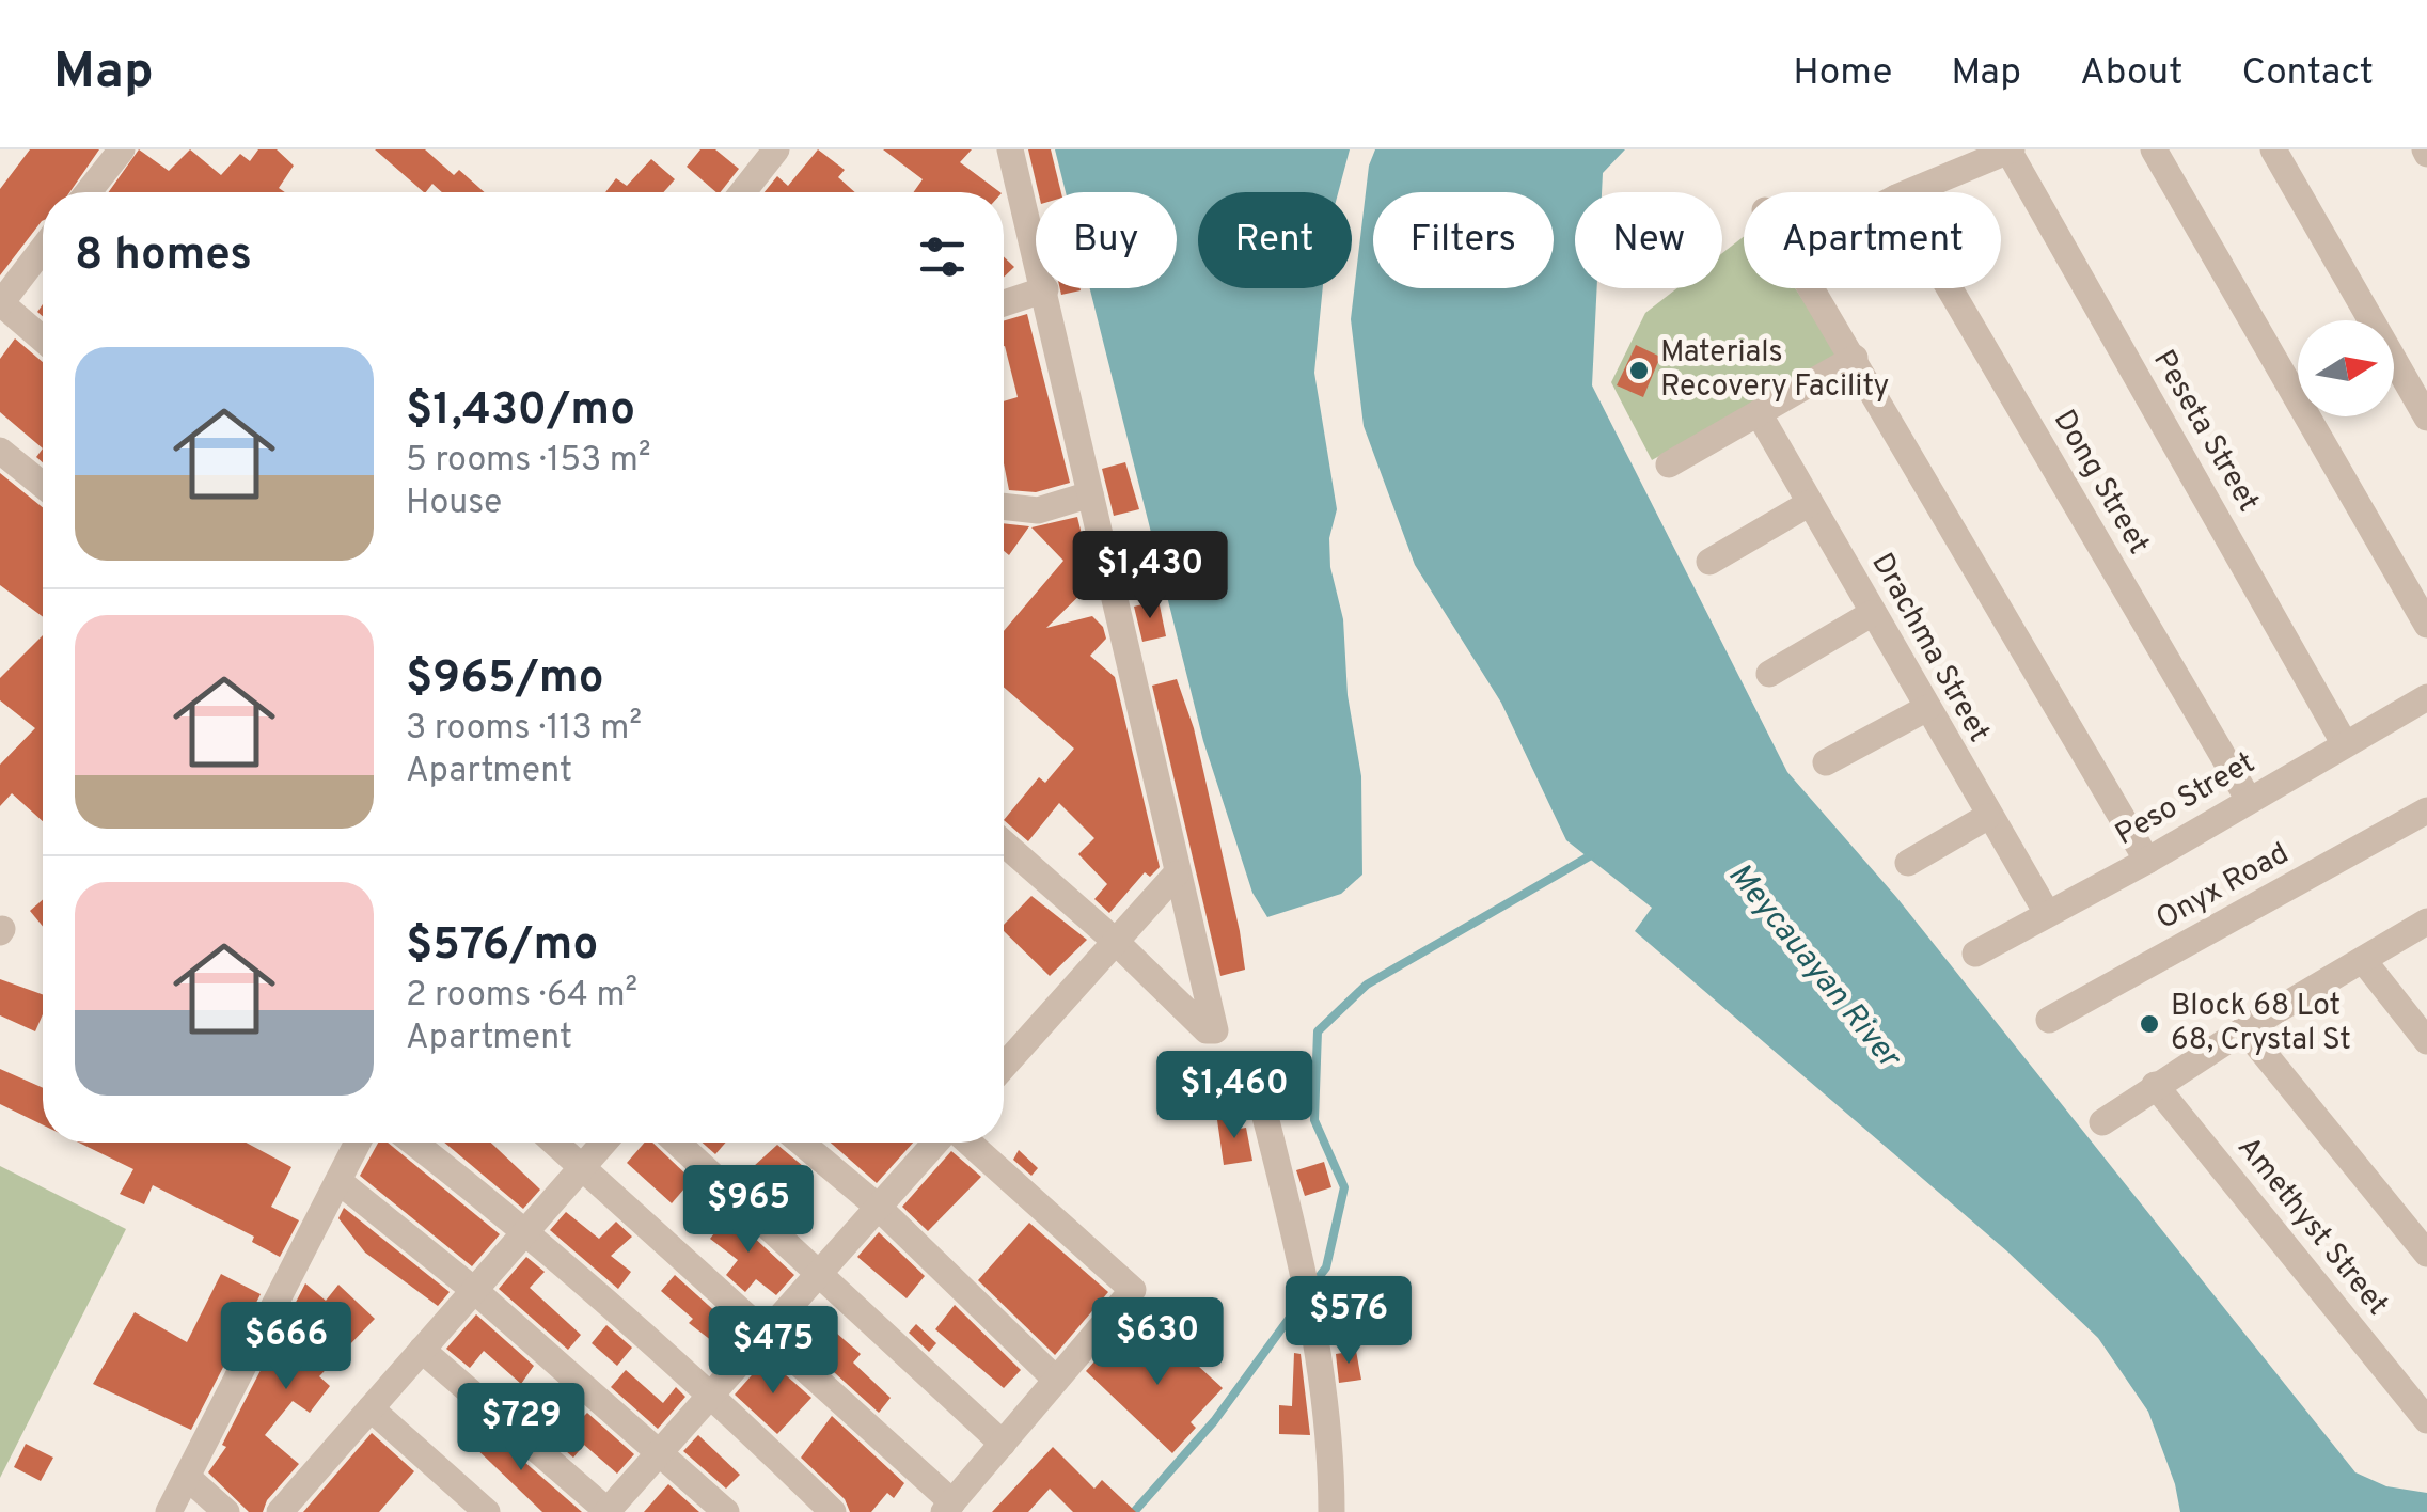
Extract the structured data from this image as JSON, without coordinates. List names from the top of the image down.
{
  "streets": {
    "street": [
      "Peseta Street",
      "Dong Street",
      "Drachma Street",
      "Peso Street",
      "Onyx Road",
      "Amethyst Street"
    ]
  },
  "crossings": [
    ["Peseta Street", "Peso Street"],
    ["Dong Street", "Peso Street"],
    ["Drachma Street", "Peso Street"]
  ],
  "water": ["Meycauayan River"],
  "places": ["Materials Recovery Facility", "Block 68 Lot 68, Crystal St"],
  "north": "right",
  "page": {
    "header": "Map",
    "nav": [
      "Home",
      "Map",
      "About",
      "Contact"
    ],
    "chip": [
      "Buy",
      "Rent",
      "Filters",
      "New",
      "Apartment"
    ],
    "heading": "8 homes",
    "list": [
      {
        "name": "$1,430/mo",
        "note": "5 rooms · 153 m² · House"
      },
      {
        "name": "$965/mo",
        "note": "3 rooms · 113 m² · Apartment"
      },
      {
        "name": "$576/mo",
        "note": "2 rooms · 64 m² · Apartment"
      }
    ],
    "price": [
      "$1,430",
      "$1,460",
      "$965",
      "$576",
      "$630",
      "$666",
      "$475",
      "$729"
    ]
  }
}
